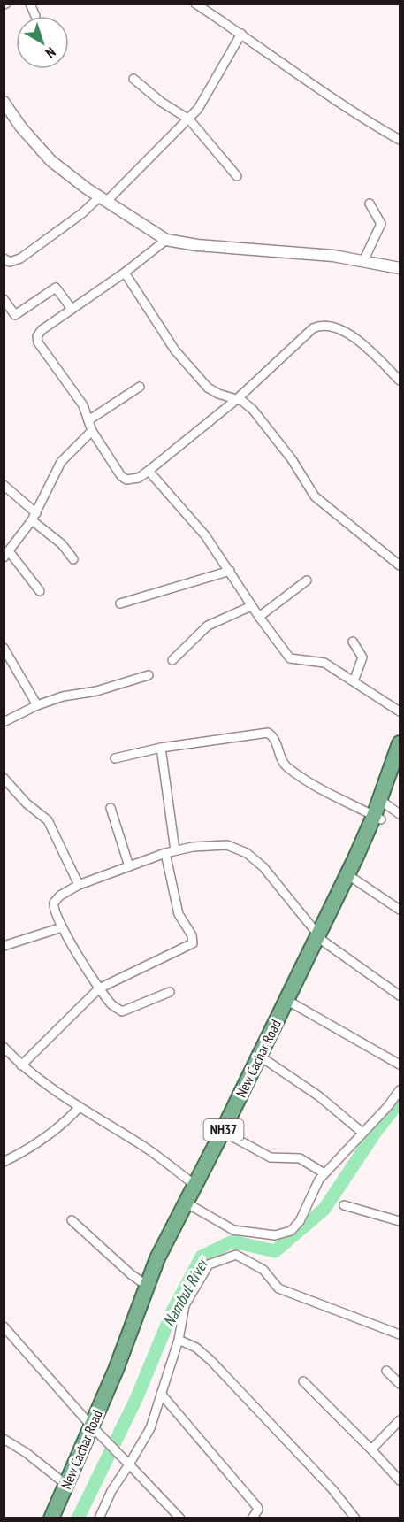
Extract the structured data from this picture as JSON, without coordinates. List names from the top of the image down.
{
  "streets": {
    "highway": ["New Cachar Road", "NH37"]
  },
  "water": ["Nambul River"],
  "north": "bottom right"
}
